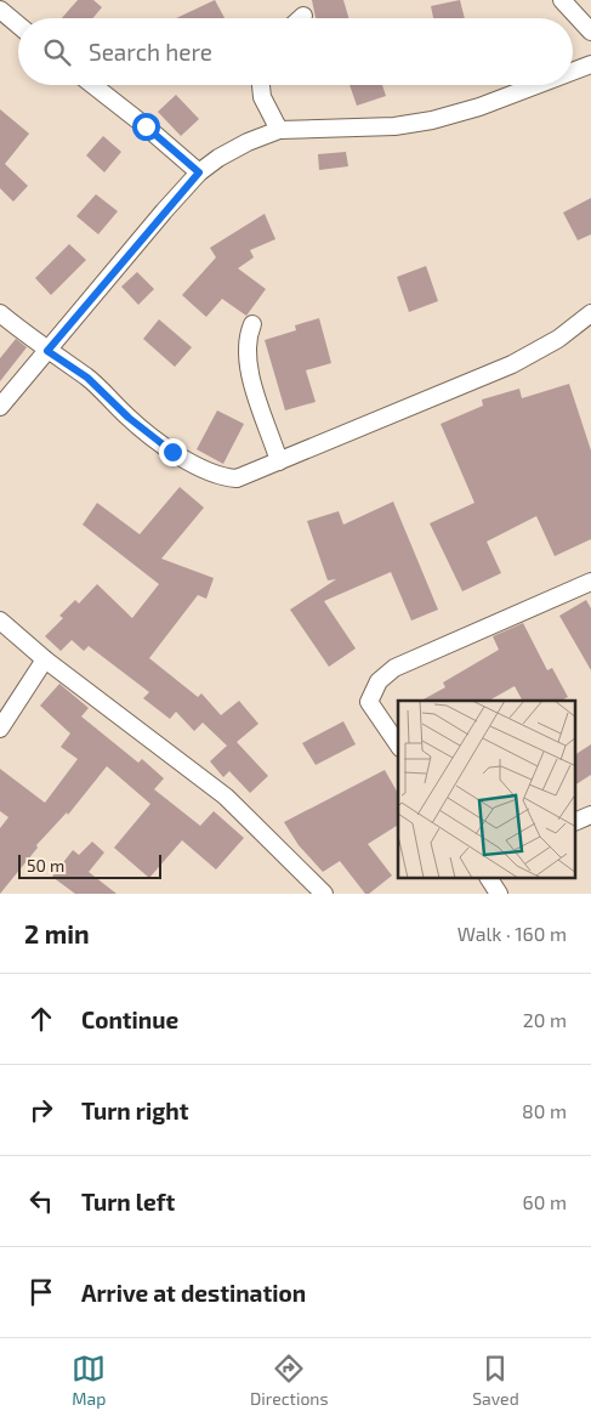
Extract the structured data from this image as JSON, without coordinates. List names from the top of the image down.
{
  "scale_bar": "50 m",
  "page": {
    "search": "Search here",
    "scale": "50 m",
    "heading": ["2 min", "Walk · 160 m"],
    "list": [
      ["Continue", "20 m"],
      ["Turn right", "80 m"],
      ["Turn left", "60 m"],
      "Arrive at destination"
    ],
    "nav": ["Map", "Directions", "Saved"]
  }
}
